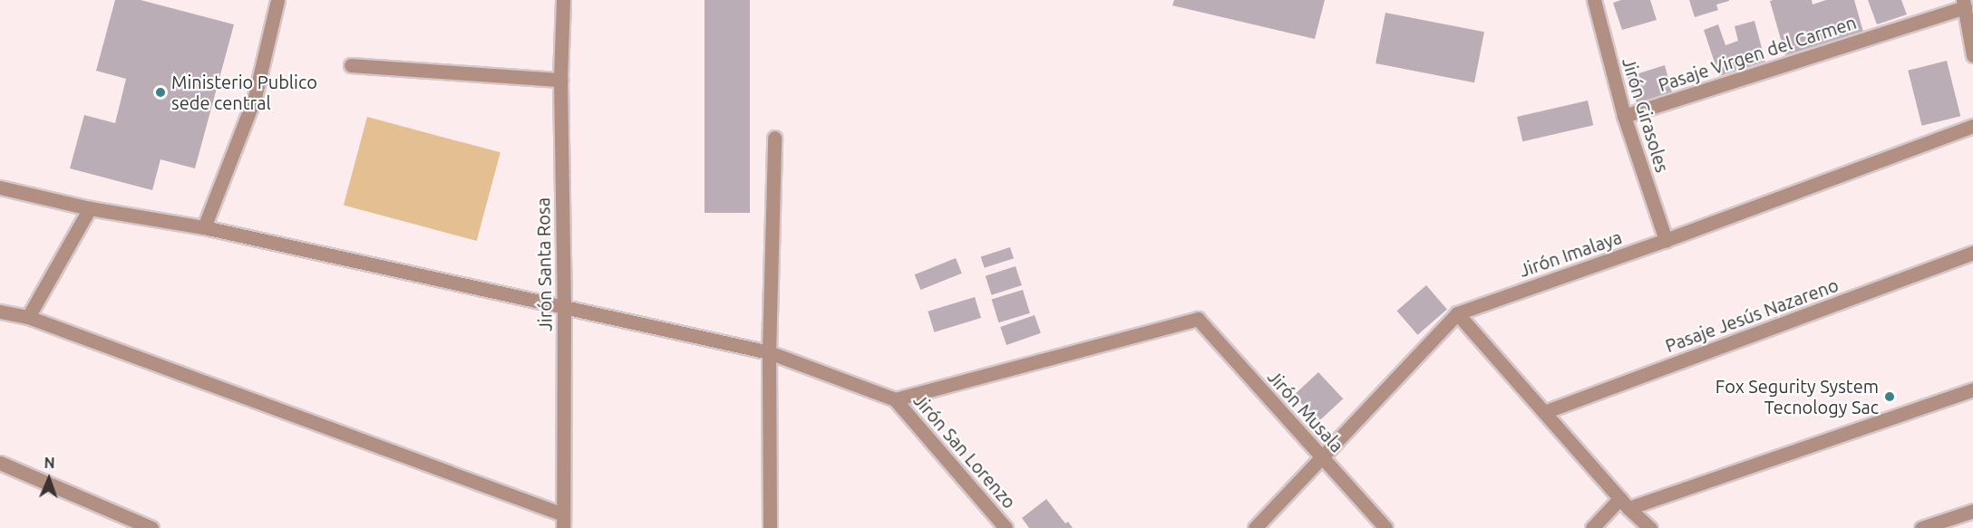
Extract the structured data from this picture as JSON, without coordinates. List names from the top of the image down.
{
  "streets": {
    "street": [
      "Pasaje Virgen del Carmen",
      "Jirón Girasoles",
      "Jirón Imalaya",
      "Jirón Santa Rosa",
      "Pasaje Jesús Nazareno",
      "Jirón Musala",
      "Jirón San Lorenzo"
    ]
  },
  "crossings": [
    ["Pasaje Virgen del Carmen", "Jirón Girasoles"],
    ["Jirón Girasoles", "Jirón Imalaya"],
    ["Jirón Imalaya", "Jirón Musala"],
    ["Jirón Musala", "Jirón San Lorenzo"]
  ],
  "places": ["Ministerio Publico sede central", "Fox Segurity System Tecnology Sac"],
  "north": "top"
}
